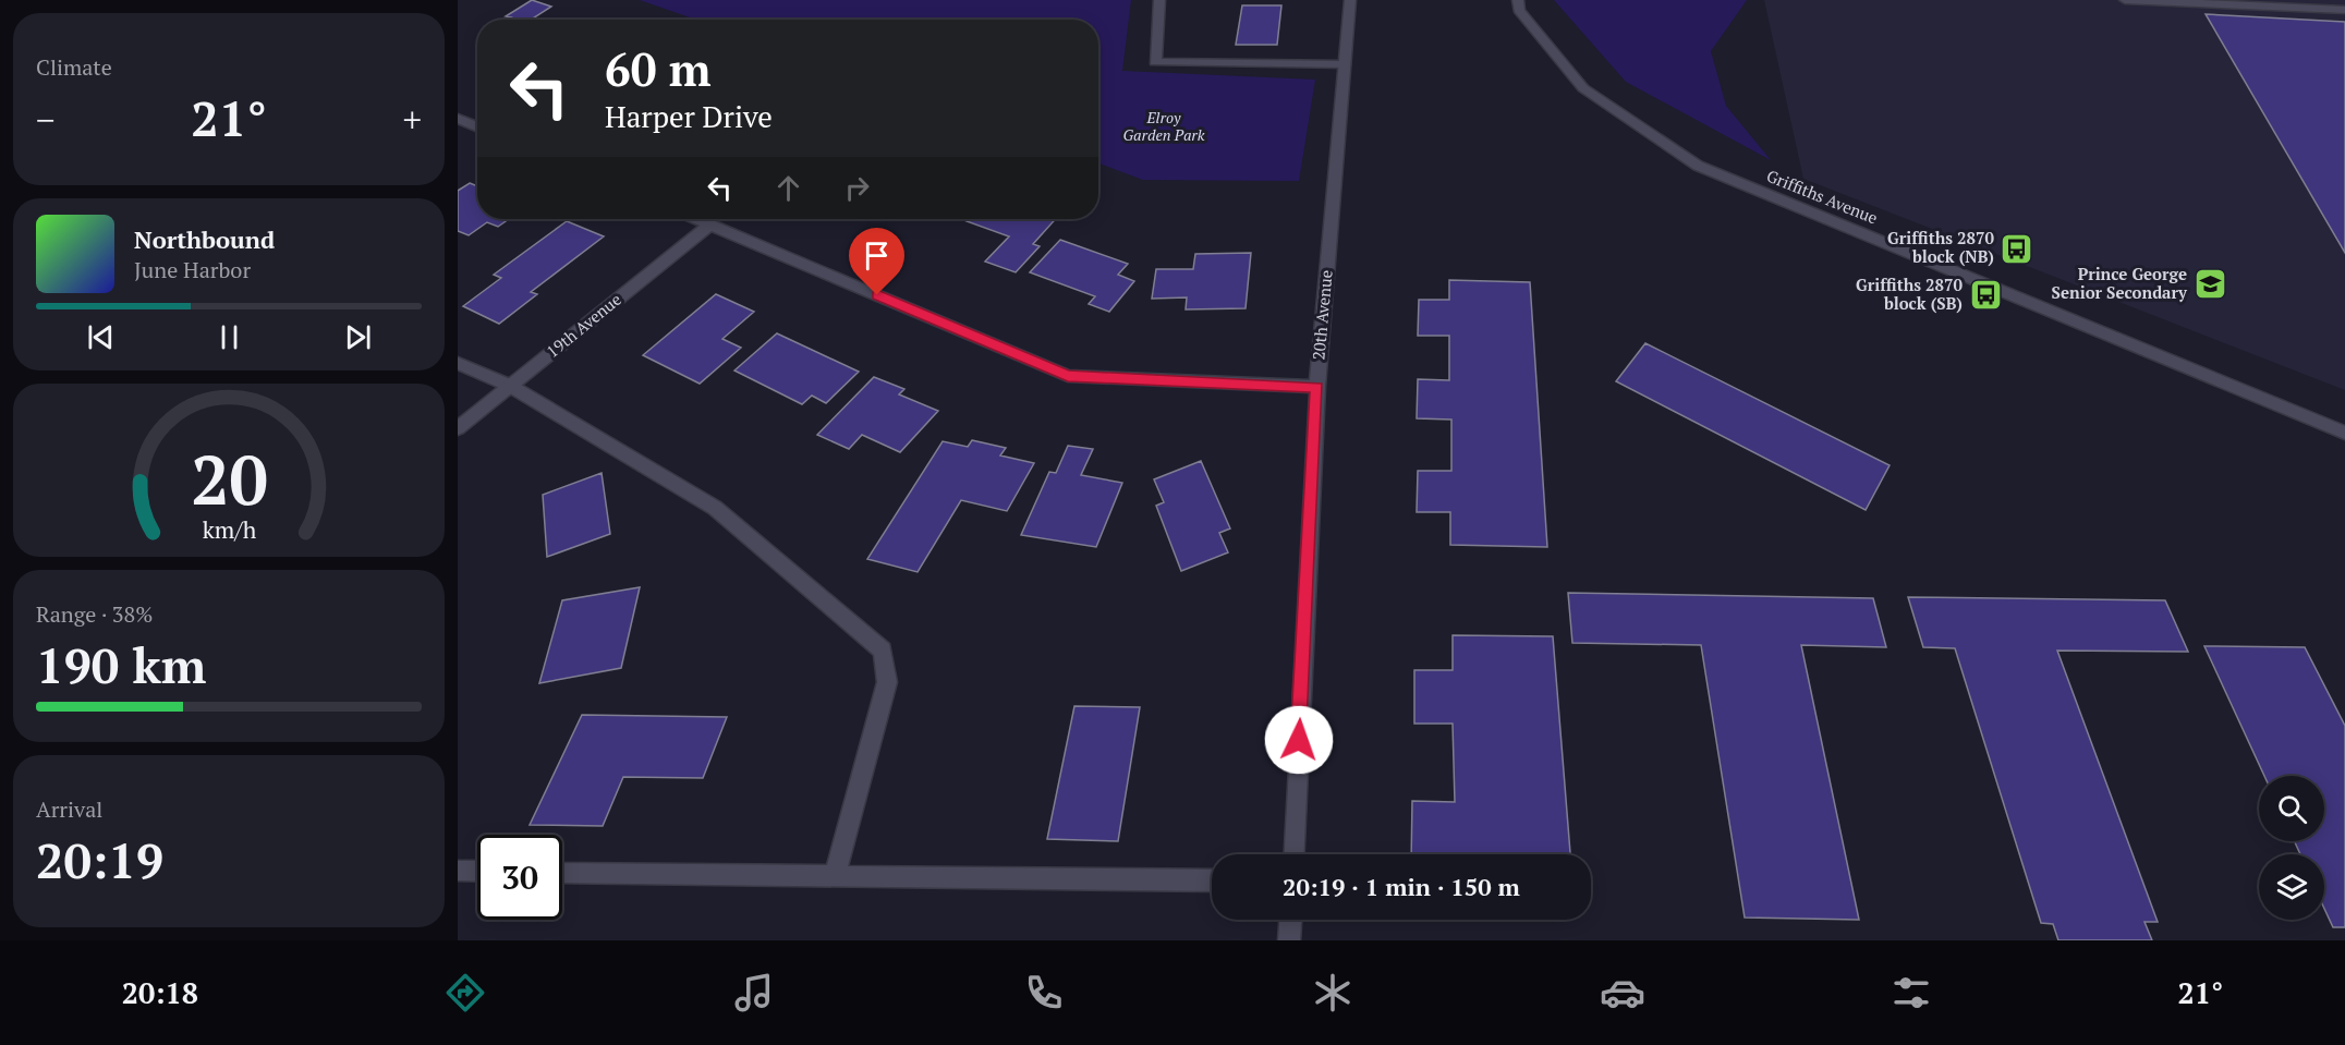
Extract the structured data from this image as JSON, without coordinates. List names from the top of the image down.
{
  "streets": {
    "street": ["Griffiths Avenue", "20th Avenue", "19th Avenue"]
  },
  "parks": ["Elroy Garden Park"],
  "places": {
    "bus stop": ["Griffiths 2870 block (NB)", "Griffiths 2870 block (SB)"],
    "school or university": ["Prince George Senior Secondary"]
  },
  "page": {
    "tile": [
      "Climate",
      ["Range · 38%", "190 km"],
      ["Arrival", "20:19"]
    ],
    "turn": ["60 m", "Harper Drive"],
    "heat": ["−", "21°", "+"],
    "song": ["Northbound", "June Harbor"],
    "limit": "30",
    "trip": "20:19 · 1 min · 150 m",
    "tabs": ["20:18", "21°"],
    "gauge": ["20", "km/h"]
  }
}
